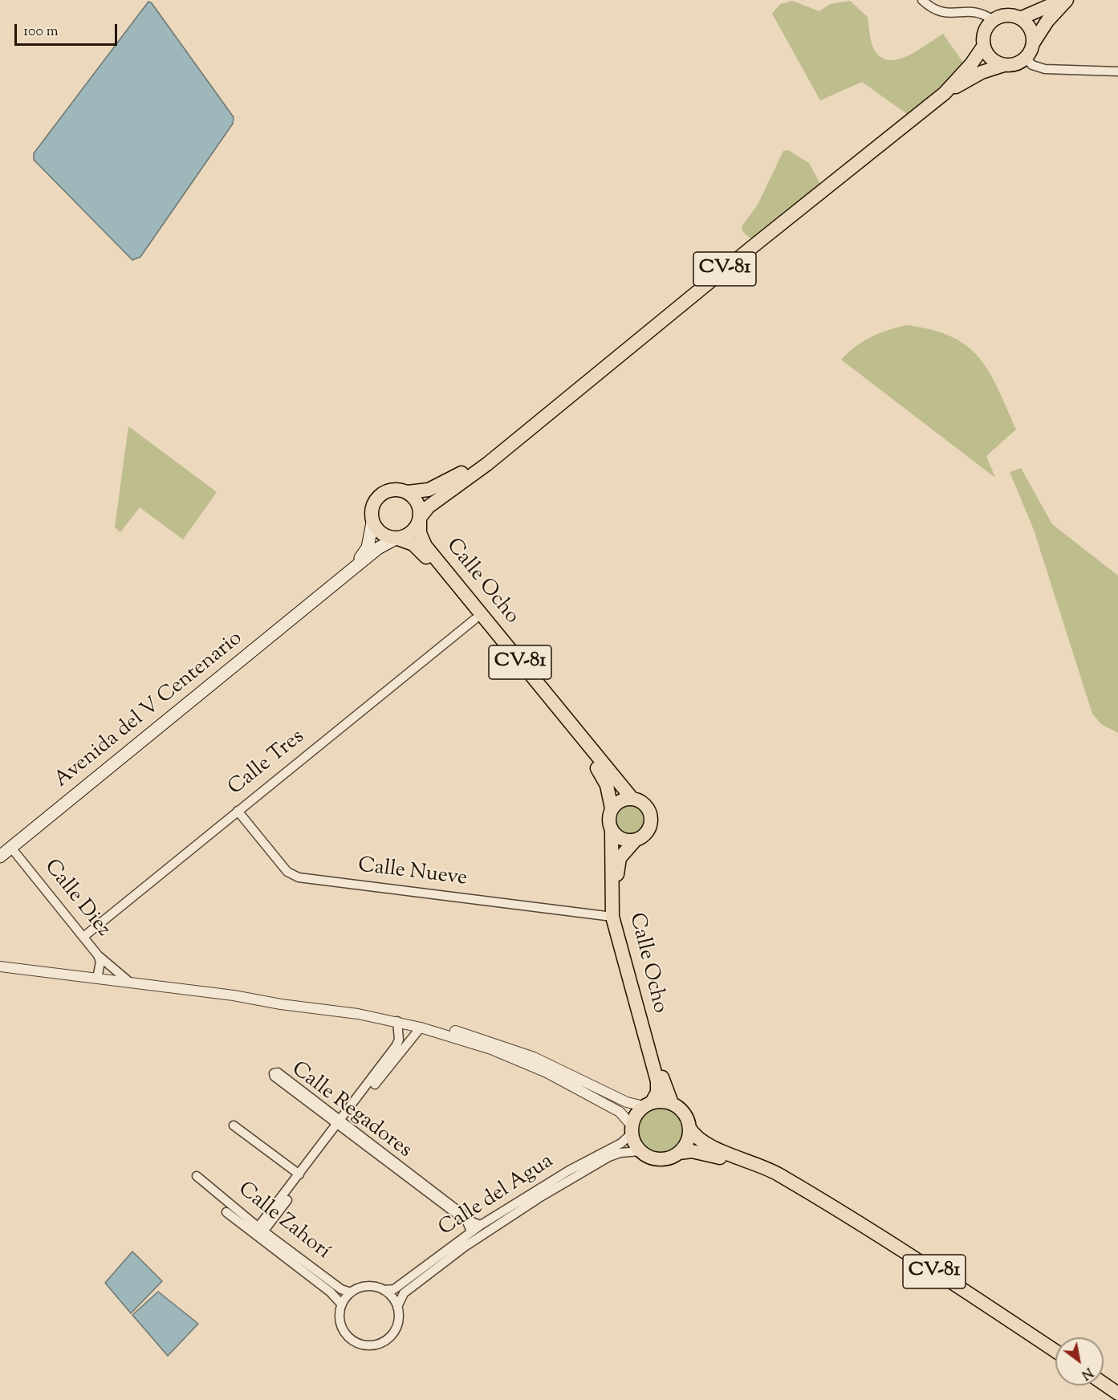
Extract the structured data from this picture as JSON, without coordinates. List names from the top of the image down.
{
  "streets": {
    "main road": ["CV-81", "Calle Ocho", "Avenida del V Centenario"],
    "street": [
      "Calle Tres",
      "Calle Nueve",
      "Calle Diez",
      "Calle Regadores",
      "Calle del Agua",
      "Calle Zahorí"
    ]
  },
  "crossings": [
    ["CV-81", "Calle Ocho"],
    ["CV-81", "Avenida del V Centenario"],
    ["CV-81", "Calle del Agua"],
    ["Calle Ocho", "Avenida del V Centenario"],
    ["Calle Ocho", "Calle Tres"],
    ["Calle Ocho", "Calle Nueve"],
    ["Calle Ocho", "Calle del Agua"],
    ["Avenida del V Centenario", "Calle Diez"],
    ["Calle Tres", "Calle Nueve"],
    ["Calle Tres", "Calle Diez"],
    ["Calle Regadores", "Calle del Agua"],
    ["Calle del Agua", "Calle Zahorí"]
  ],
  "scale_bar": "100 m",
  "north": "bottom right"
}
